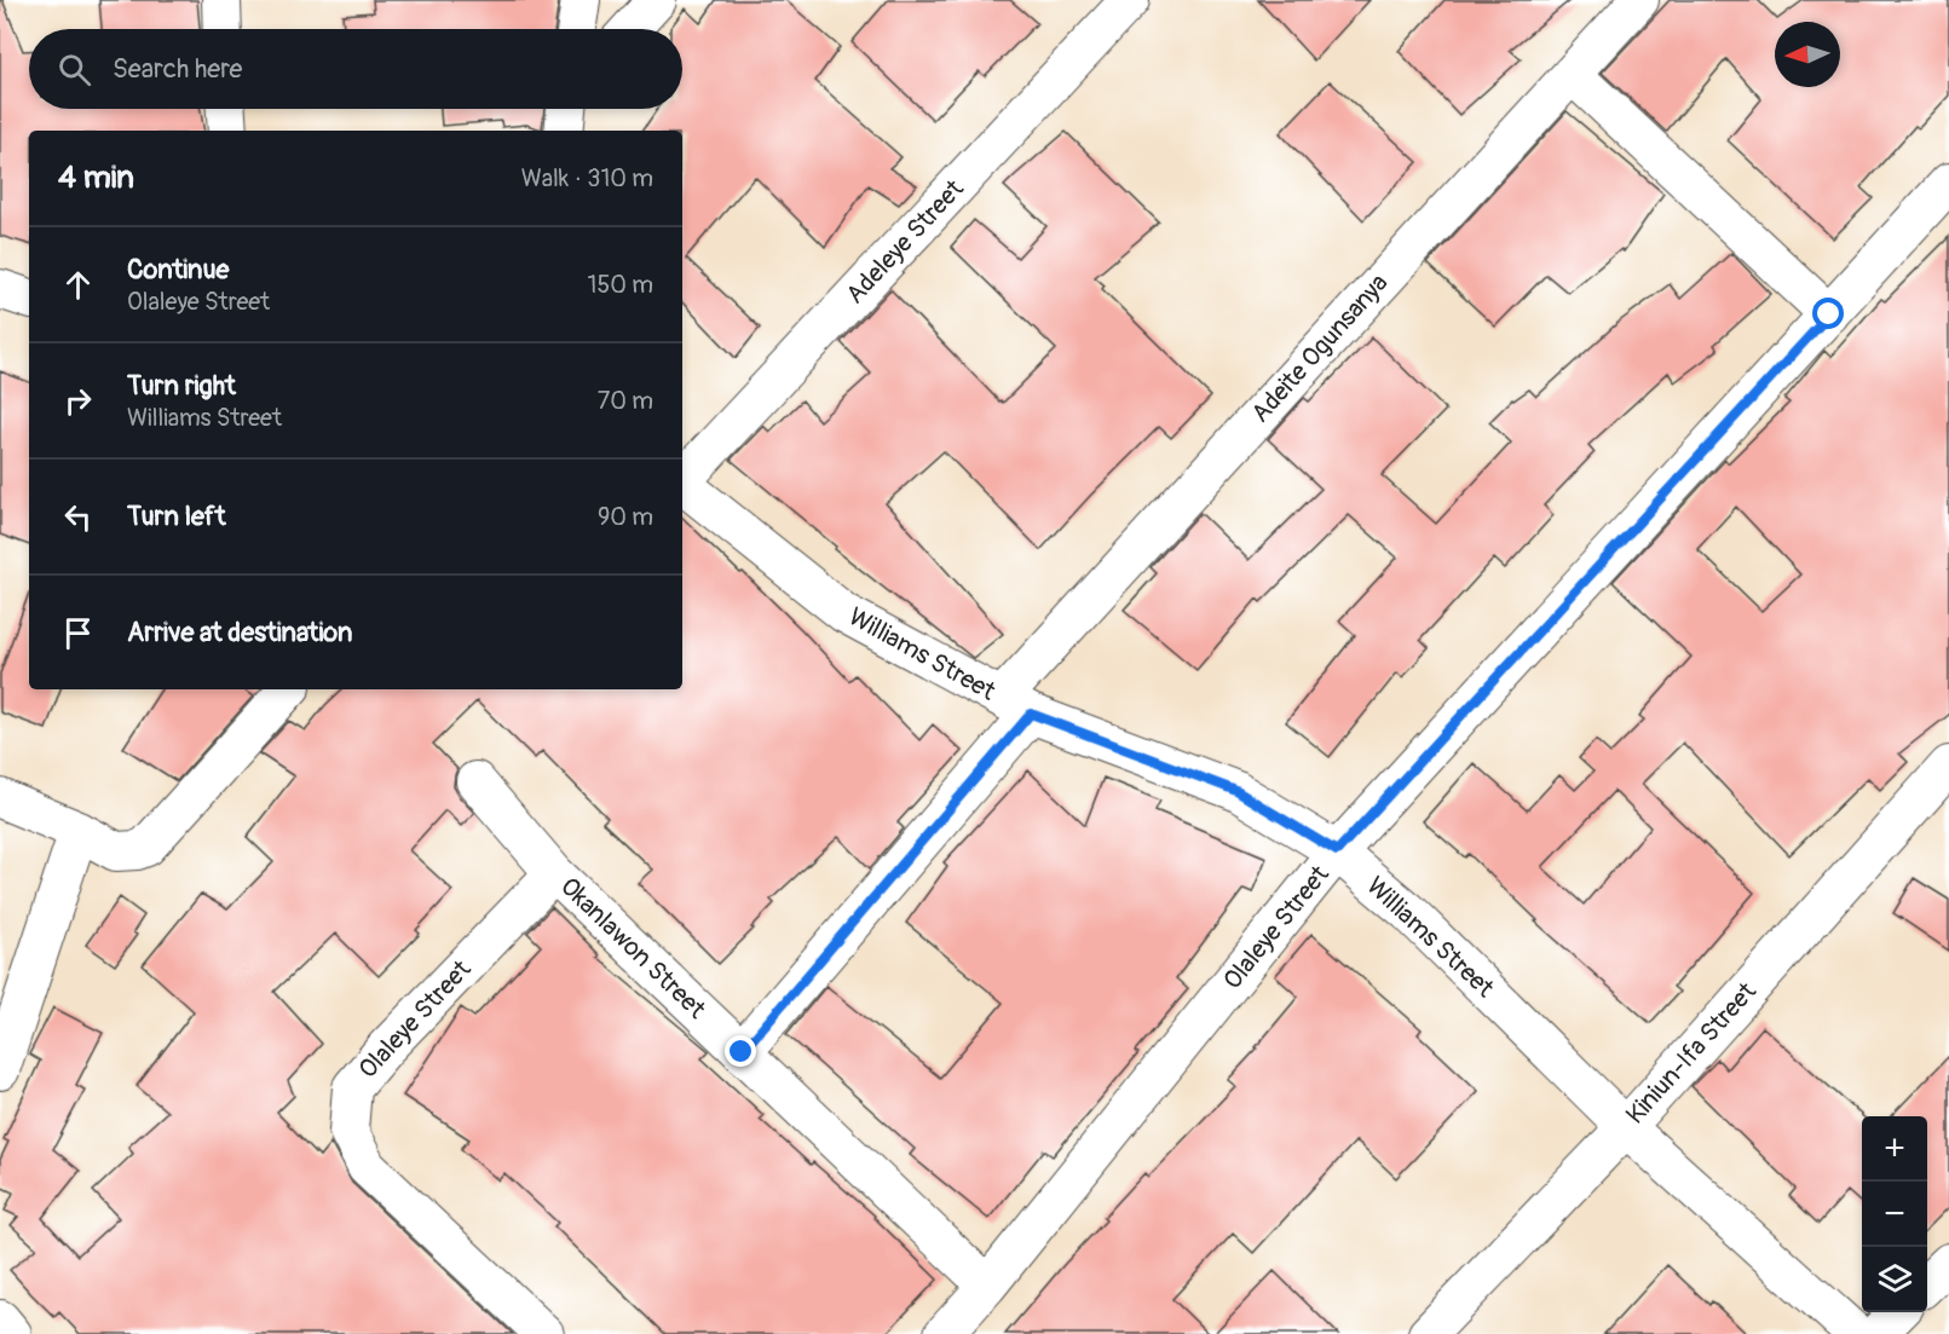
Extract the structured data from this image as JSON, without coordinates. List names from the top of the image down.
{
  "streets": {
    "street": [
      "Adeleye Street",
      "Adeite Ogunsanya",
      "Williams Street",
      "Olaleye Street",
      "Okanlawon Street",
      "Kiniun-Ifa Street"
    ]
  },
  "crossings": [
    ["Adeite Ogunsanya", "Williams Street"],
    ["Adeite Ogunsanya", "Okanlawon Street"],
    ["Williams Street", "Olaleye Street"],
    ["Williams Street", "Kiniun-Ifa Street"],
    ["Olaleye Street", "Okanlawon Street"]
  ],
  "north": "left",
  "page": {
    "search": "Search here",
    "heading": ["4 min", "Walk · 310 m"],
    "list": [
      ["Continue", "Olaleye Street", "150 m"],
      ["Turn right", "Williams Street", "70 m"],
      ["Turn left", "90 m"],
      "Arrive at destination"
    ],
    "map_buttons": ["+", "−"]
  }
}
